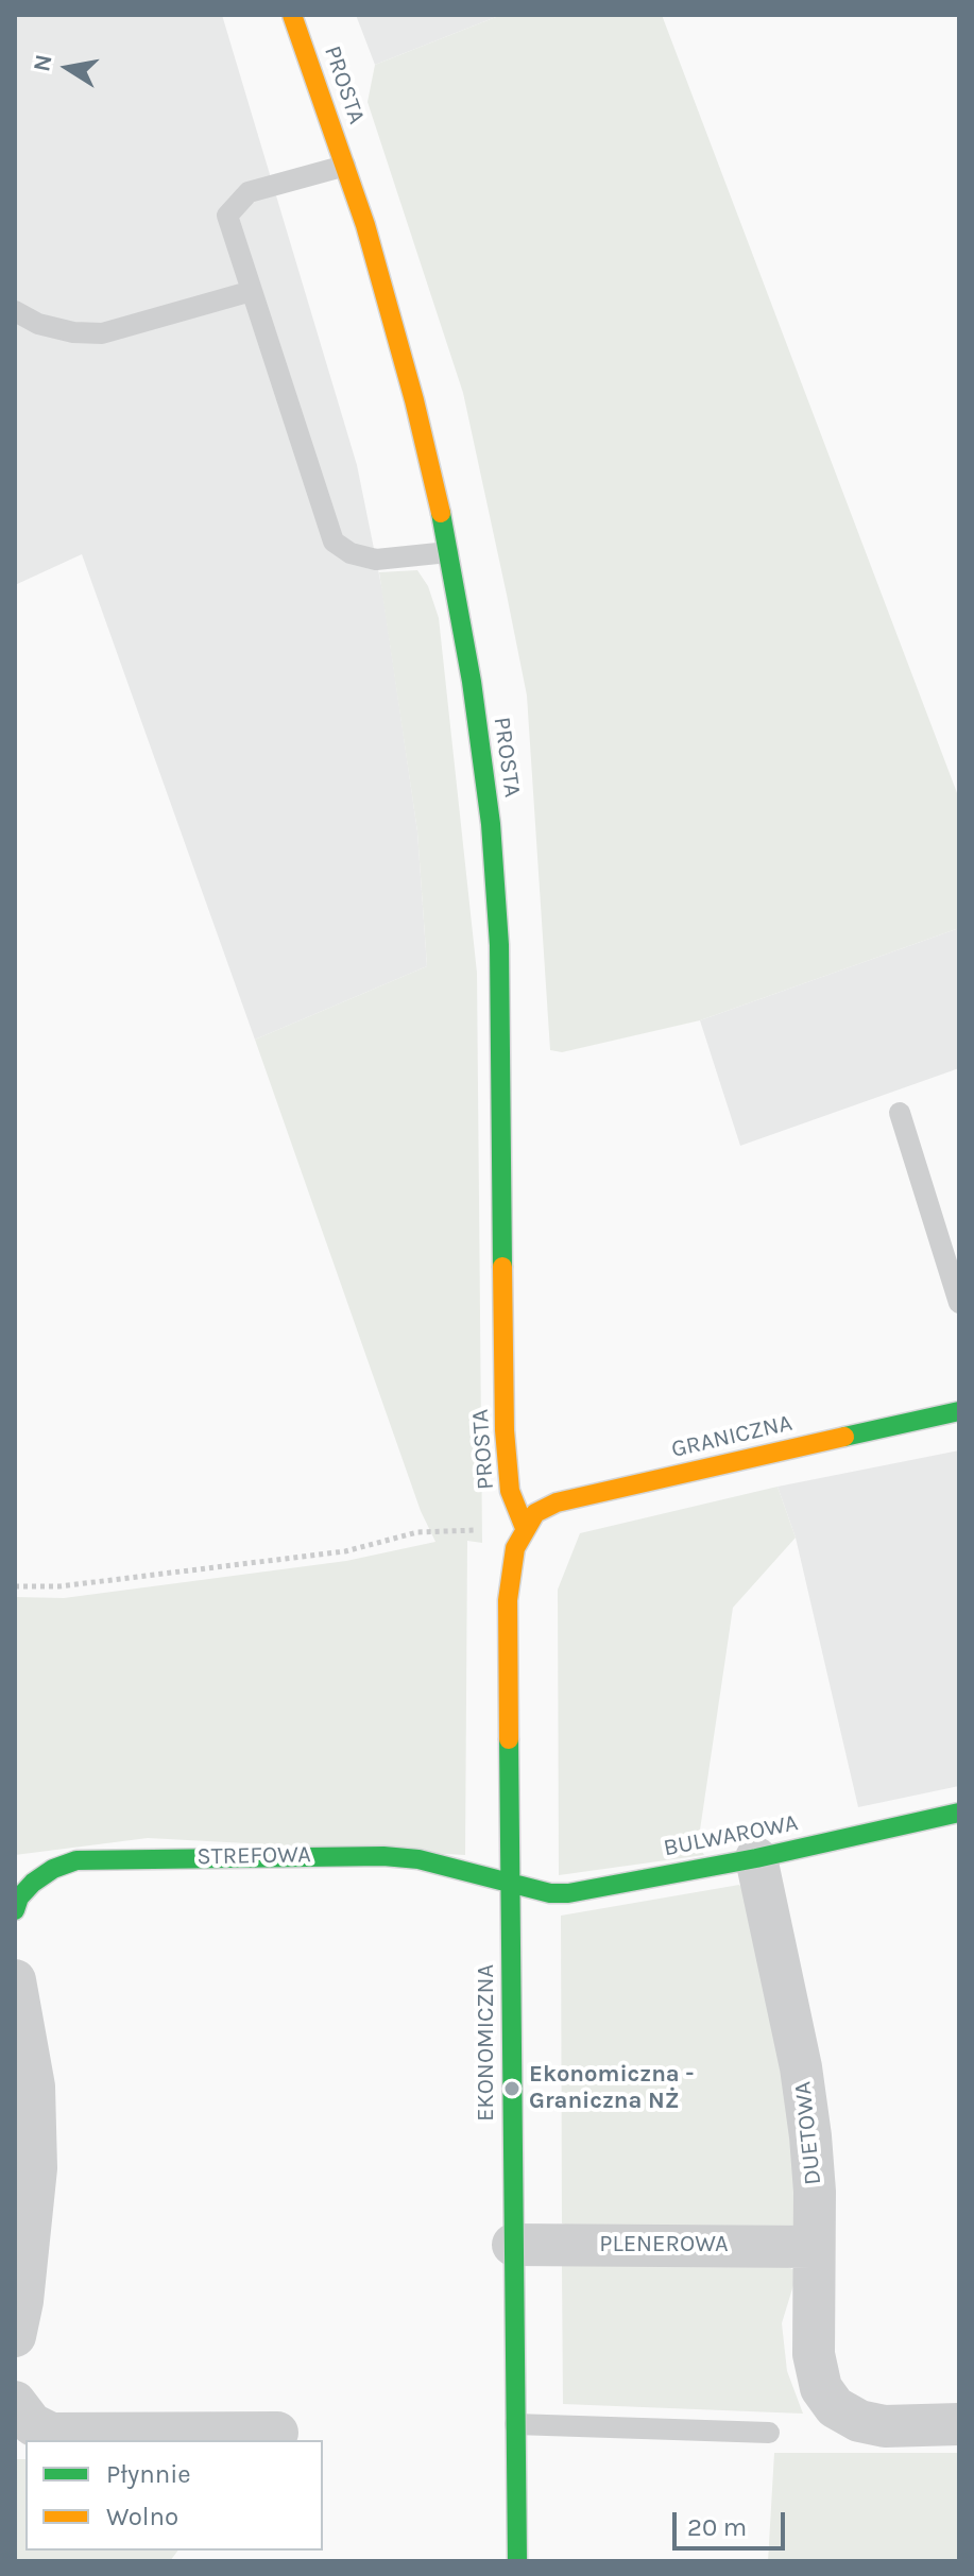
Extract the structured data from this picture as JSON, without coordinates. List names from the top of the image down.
{
  "streets": {
    "street": [
      "PROSTA",
      "GRANICZNA",
      "BULWAROWA",
      "STREFOWA",
      "EKONOMICZNA",
      "DUETOWA",
      "PLENEROWA"
    ]
  },
  "crossings": [
    ["PROSTA", "GRANICZNA"],
    ["PROSTA", "EKONOMICZNA"],
    ["GRANICZNA", "EKONOMICZNA"],
    ["BULWAROWA", "STREFOWA"],
    ["BULWAROWA", "EKONOMICZNA"],
    ["BULWAROWA", "DUETOWA"],
    ["STREFOWA", "EKONOMICZNA"],
    ["EKONOMICZNA", "PLENEROWA"],
    ["DUETOWA", "PLENEROWA"]
  ],
  "places": ["Ekonomiczna - Graniczna NŻ"],
  "legend": ["Płynnie", "Wolno"],
  "scale_bar": "20 m",
  "north": "left"
}
